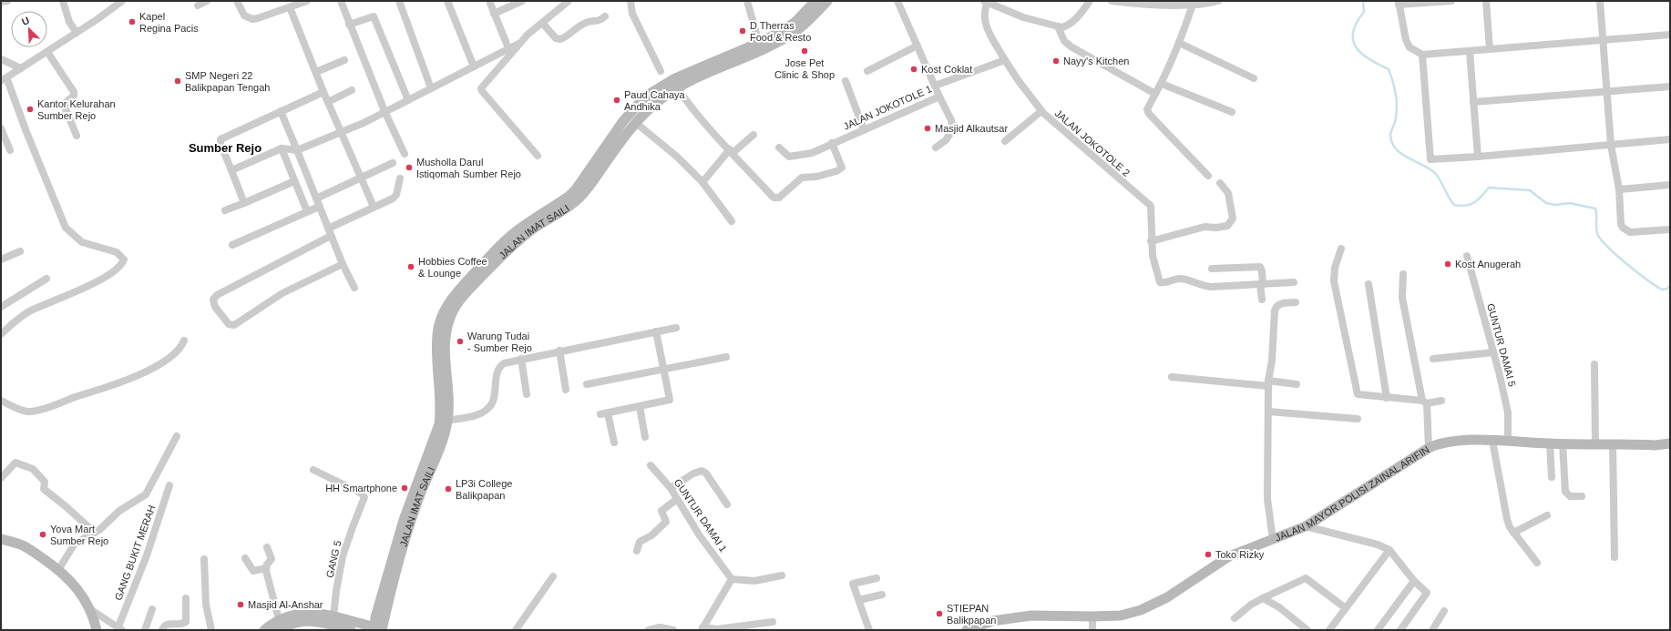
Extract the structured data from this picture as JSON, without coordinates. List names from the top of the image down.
{
  "streets": {
    "main road": ["JALAN IMAT SAILI", "JALAN MAYOR POLISI ZAINAL ARIFIN"],
    "street": [
      "JALAN JOKOTOLE 1",
      "JALAN JOKOTOLE 2",
      "GUNTUR DAMAI 5",
      "GUNTUR DAMAI 1",
      "GANG BUKIT MERAH",
      "GANG 5"
    ]
  },
  "crossings": [
    ["GUNTUR DAMAI 5", "JALAN MAYOR POLISI ZAINAL ARIFIN"]
  ],
  "districts": ["Sumber Rejo"],
  "places": [
    "Kapel Regina Pacis",
    "D Therras Food & Resto",
    "Jose Pet Clinic & Shop",
    "Nayy's Kitchen",
    "Kost Coklat",
    "SMP Negeri 22 Balikpapan Tengah",
    "Paud Cahaya Andhika",
    "Kantor Kelurahan Sumber Rejo",
    "Masjid Alkautsar",
    "Musholla Darul Istiqomah Sumber Rejo",
    "Kost Anugerah",
    "Hobbies Coffee & Lounge",
    "Warung Tudai - Sumber Rejo",
    "HH Smartphone",
    "LP3i College Balikpapan",
    "Yova Mart Sumber Rejo",
    "Toko Rizky",
    "Masjid Al-Anshar",
    "STIEPAN Balikpapan"
  ],
  "north": "top left"
}
